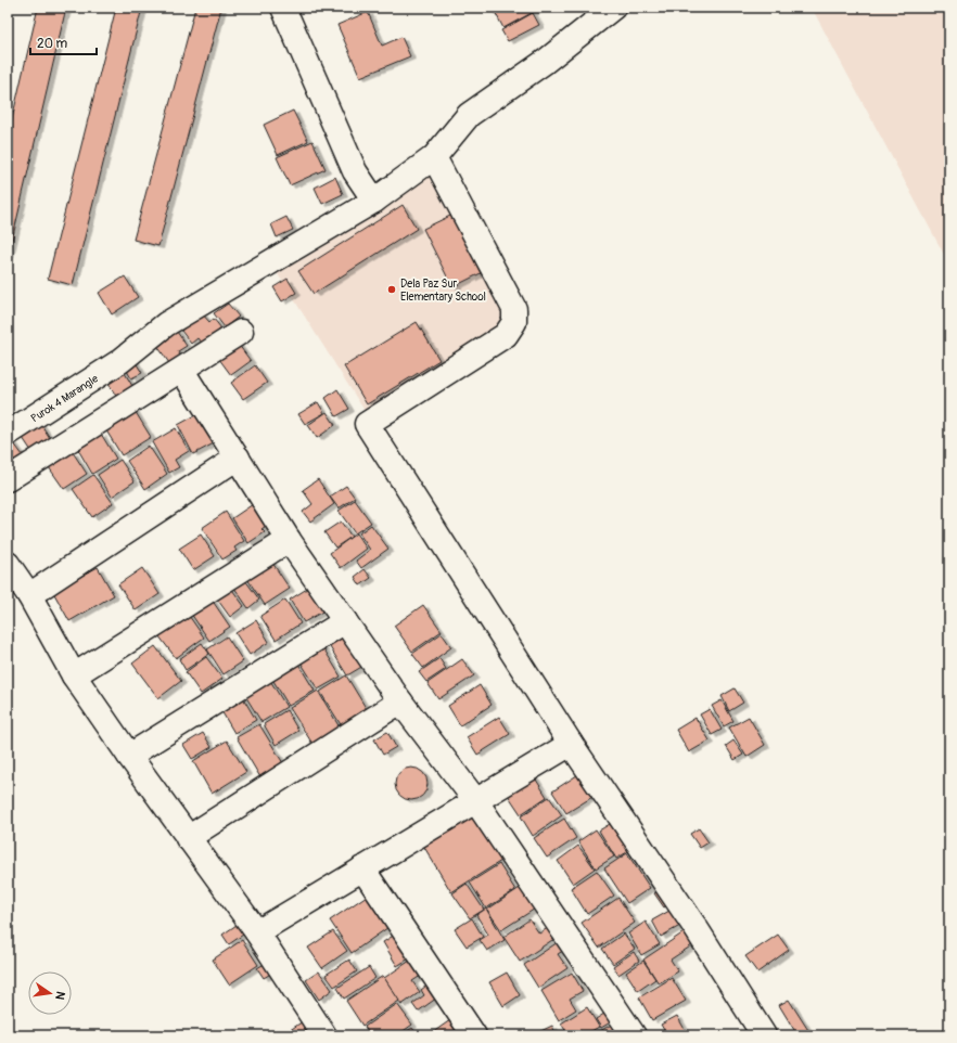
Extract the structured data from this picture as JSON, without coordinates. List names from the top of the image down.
{
  "streets": {
    "street": ["Purok 4 Marangle"]
  },
  "places": ["Dela Paz Sur Elementary School"],
  "scale_bar": "20 m",
  "north": "right"
}
